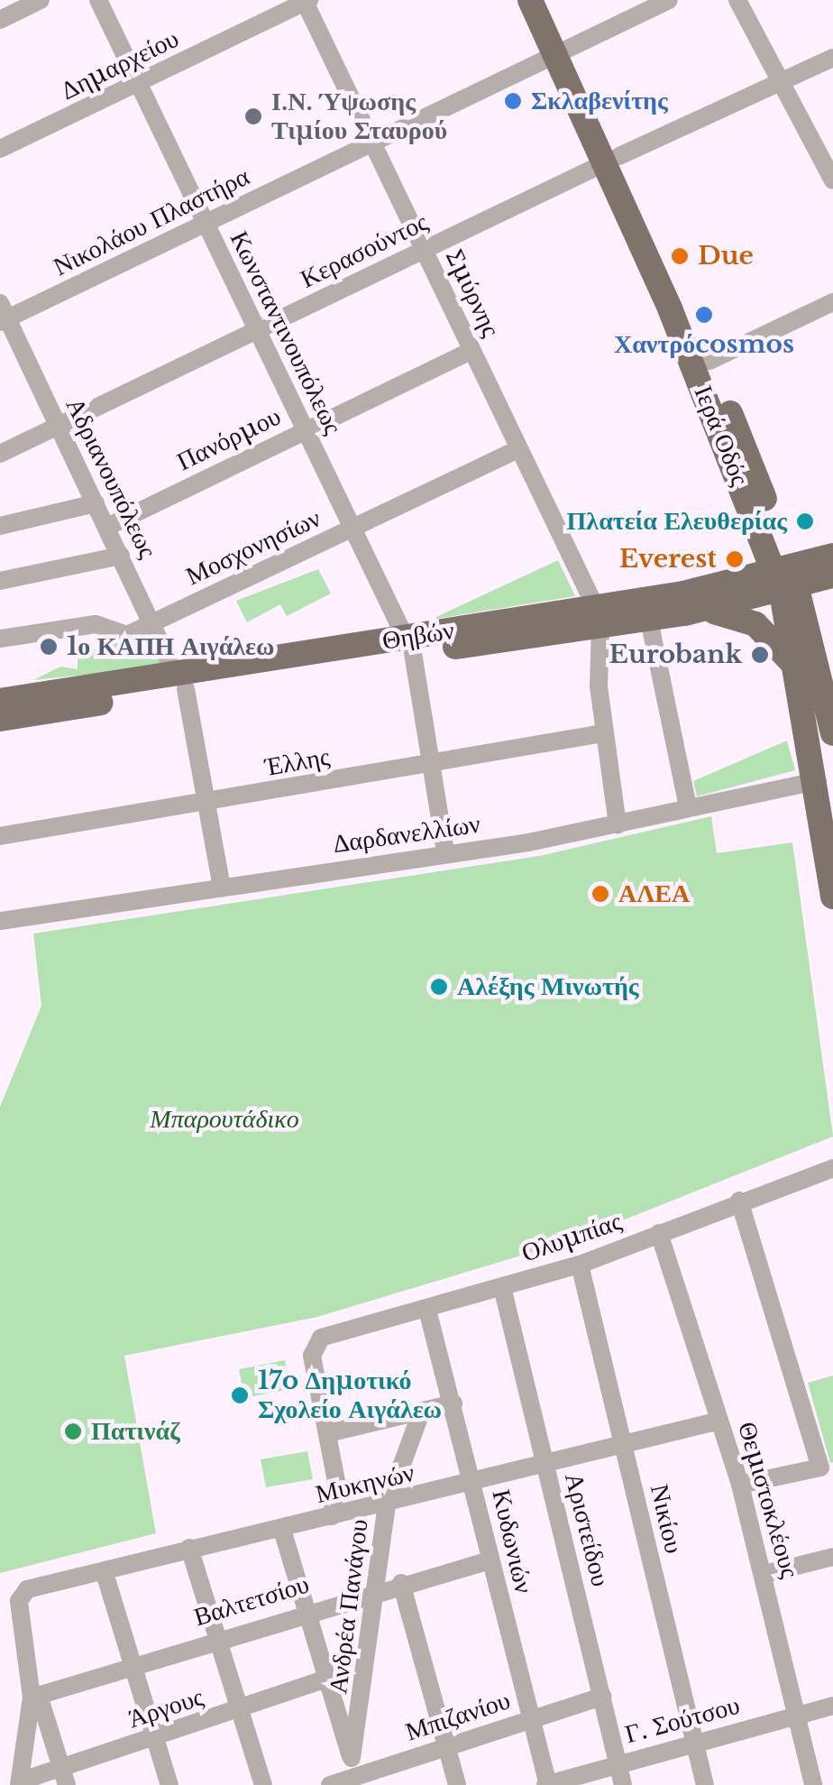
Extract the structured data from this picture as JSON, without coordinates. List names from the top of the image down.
{
  "streets": {
    "main road": ["Ιερά Οδός", "Θηβών"],
    "street": [
      "Δημαρχείου",
      "Νικολάου Πλαστήρα",
      "Κερασούντος",
      "Σμύρνης",
      "Κωνσταντινουπόλεως",
      "Πανόρμου",
      "Αδριανουπόλεως",
      "Μοσχονησίων",
      "Έλλης",
      "Δαρδανελλίων",
      "Ολυμπίας",
      "Μυκηνών",
      "Θεμιστοκλέους",
      "Νικίου",
      "Αριστείδου",
      "Κυδωνιών",
      "Βαλτετσίου",
      "Ανδρέα Πανάγου",
      "Άργους",
      "Μπιζανίου",
      "Γ. Σούτσου"
    ]
  },
  "crossings": [
    ["Δημαρχείου", "Σμύρνης"],
    ["Δημαρχείου", "Κωνσταντινουπόλεως"],
    ["Νικολάου Πλαστήρα", "Σμύρνης"],
    ["Νικολάου Πλαστήρα", "Κωνσταντινουπόλεως"],
    ["Νικολάου Πλαστήρα", "Ιερά Οδός"],
    ["Νικολάου Πλαστήρα", "Αδριανουπόλεως"],
    ["Κερασούντος", "Σμύρνης"],
    ["Κερασούντος", "Κωνσταντινουπόλεως"],
    ["Κερασούντος", "Ιερά Οδός"],
    ["Κερασούντος", "Αδριανουπόλεως"],
    ["Σμύρνης", "Πανόρμου"],
    ["Σμύρνης", "Μοσχονησίων"],
    ["Σμύρνης", "Θηβών"],
    ["Σμύρνης", "Έλλης"],
    ["Σμύρνης", "Δαρδανελλίων"],
    ["Κωνσταντινουπόλεως", "Πανόρμου"],
    ["Κωνσταντινουπόλεως", "Μοσχονησίων"],
    ["Κωνσταντινουπόλεως", "Θηβών"],
    ["Κωνσταντινουπόλεως", "Έλλης"],
    ["Κωνσταντινουπόλεως", "Δαρδανελλίων"],
    ["Ιερά Οδός", "Θηβών"],
    ["Ιερά Οδός", "Δαρδανελλίων"],
    ["Πανόρμου", "Αδριανουπόλεως"],
    ["Αδριανουπόλεως", "Μοσχονησίων"],
    ["Αδριανουπόλεως", "Θηβών"],
    ["Αδριανουπόλεως", "Έλλης"],
    ["Αδριανουπόλεως", "Δαρδανελλίων"],
    ["Ολυμπίας", "Θεμιστοκλέους"],
    ["Ολυμπίας", "Νικίου"],
    ["Ολυμπίας", "Αριστείδου"],
    ["Ολυμπίας", "Κυδωνιών"],
    ["Μυκηνών", "Θεμιστοκλέους"],
    ["Μυκηνών", "Νικίου"],
    ["Μυκηνών", "Αριστείδου"],
    ["Μυκηνών", "Κυδωνιών"],
    ["Μυκηνών", "Βαλτετσίου"],
    ["Μυκηνών", "Ανδρέα Πανάγου"],
    ["Θεμιστοκλέους", "Γ. Σούτσου"],
    ["Νικίου", "Γ. Σούτσου"],
    ["Αριστείδου", "Μπιζανίου"],
    ["Αριστείδου", "Γ. Σούτσου"],
    ["Κυδωνιών", "Βαλτετσίου"],
    ["Κυδωνιών", "Μπιζανίου"],
    ["Κυδωνιών", "Γ. Σούτσου"],
    ["Βαλτετσίου", "Ανδρέα Πανάγου"],
    ["Ανδρέα Πανάγου", "Μπιζανίου"]
  ],
  "parks": ["Μπαρουτάδικο"],
  "places": [
    "Σκλαβενίτης",
    "Ι.Ν. Ύψωσης Τιμίου Σταυρού",
    "Due",
    "Χαντρόcosmos",
    "Πλατεία Ελευθερίας",
    "Everest",
    "1ο ΚΑΠΗ Αιγάλεω",
    "Eurobank",
    "ΑΛΕΑ",
    "Αλέξης Μινωτής",
    "17o Δημοτικό Σχολείο Αιγάλεω",
    "Πατινάζ"
  ]
}
